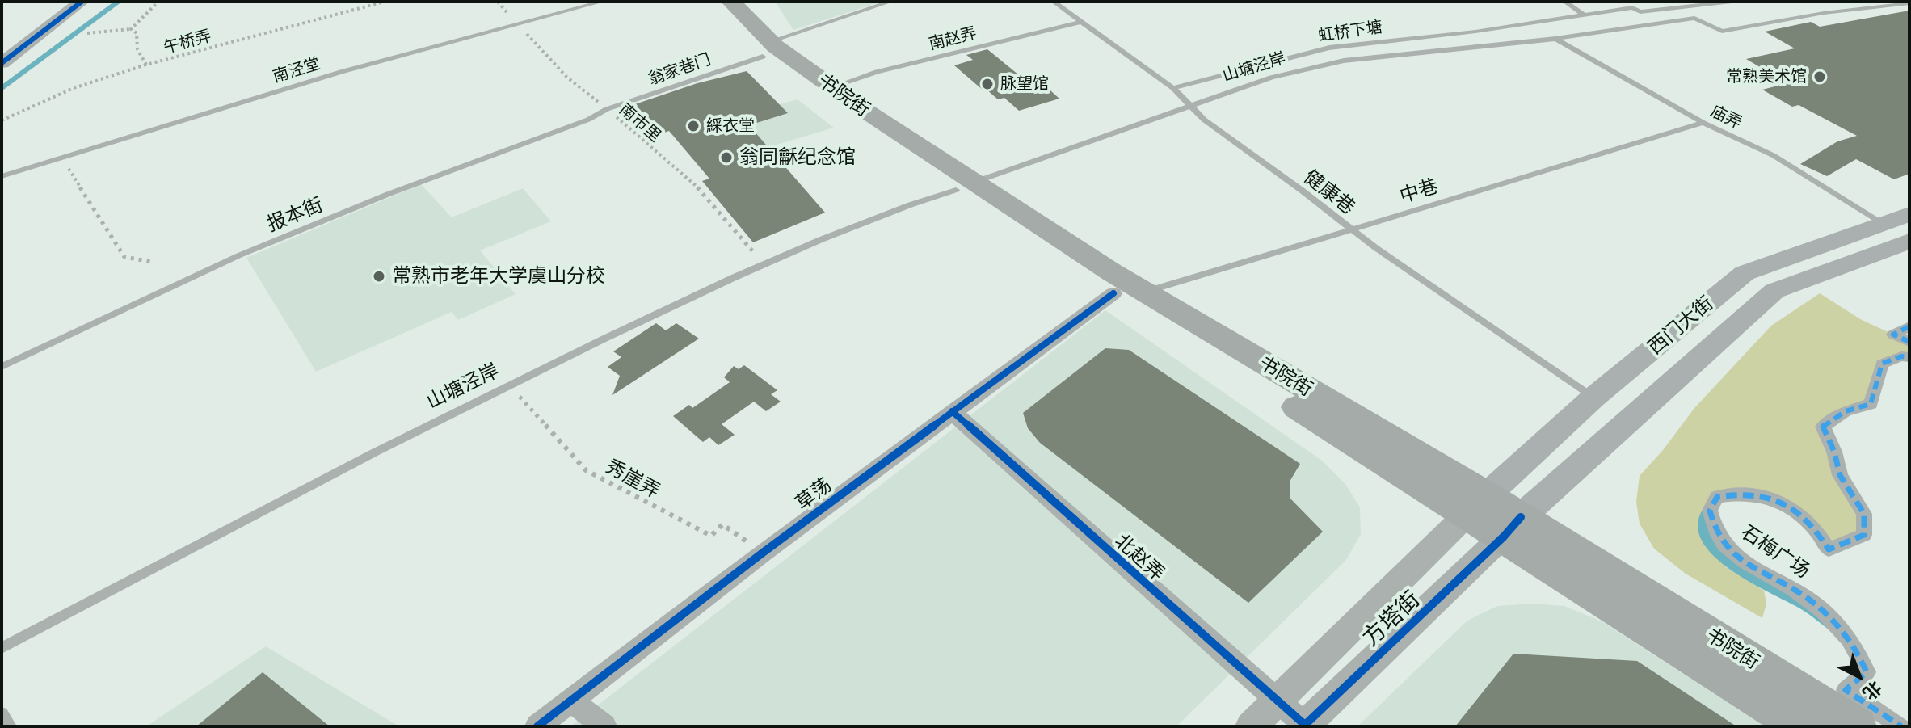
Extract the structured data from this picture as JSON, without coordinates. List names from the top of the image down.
{
  "streets": {
    "main road": ["书院街", "西门大街"],
    "street": [
      "草荡",
      "石梅广场",
      "北赵弄",
      "方塔街"
    ],
    "lane": [
      "虹桥下塘",
      "南赵弄",
      "山塘泾岸",
      "翁家巷门",
      "南泾堂",
      "庙弄",
      "中巷",
      "健康巷",
      "报本街"
    ],
    "path": ["午桥弄", "南市里", "秀崖弄"]
  },
  "crossings": [
    ["虹桥下塘", "健康巷"],
    ["南赵弄", "书院街"],
    ["南赵弄", "健康巷"],
    ["山塘泾岸", "书院街"],
    ["山塘泾岸", "庙弄"],
    ["山塘泾岸", "南市里"],
    ["山塘泾岸", "健康巷"],
    ["山塘泾岸", "秀崖弄"],
    ["翁家巷门", "书院街"],
    ["翁家巷门", "南市里"],
    ["翁家巷门", "报本街"],
    ["南泾堂", "南市里"],
    ["书院街", "中巷"],
    ["书院街", "西门大街"],
    ["书院街", "草荡"],
    ["书院街", "方塔街"],
    ["庙弄", "中巷"],
    ["庙弄", "西门大街"],
    ["南市里", "报本街"],
    ["中巷", "健康巷"],
    ["中巷", "草荡"],
    ["健康巷", "西门大街"],
    ["西门大街", "方塔街"],
    ["秀崖弄", "草荡"],
    ["草荡", "北赵弄"],
    ["北赵弄", "方塔街"]
  ],
  "places": [
    "常熟美术馆",
    "脉望馆",
    "綵衣堂",
    "翁同龢纪念馆",
    "常熟市老年大学虞山分校"
  ],
  "north": "bottom right"
}
